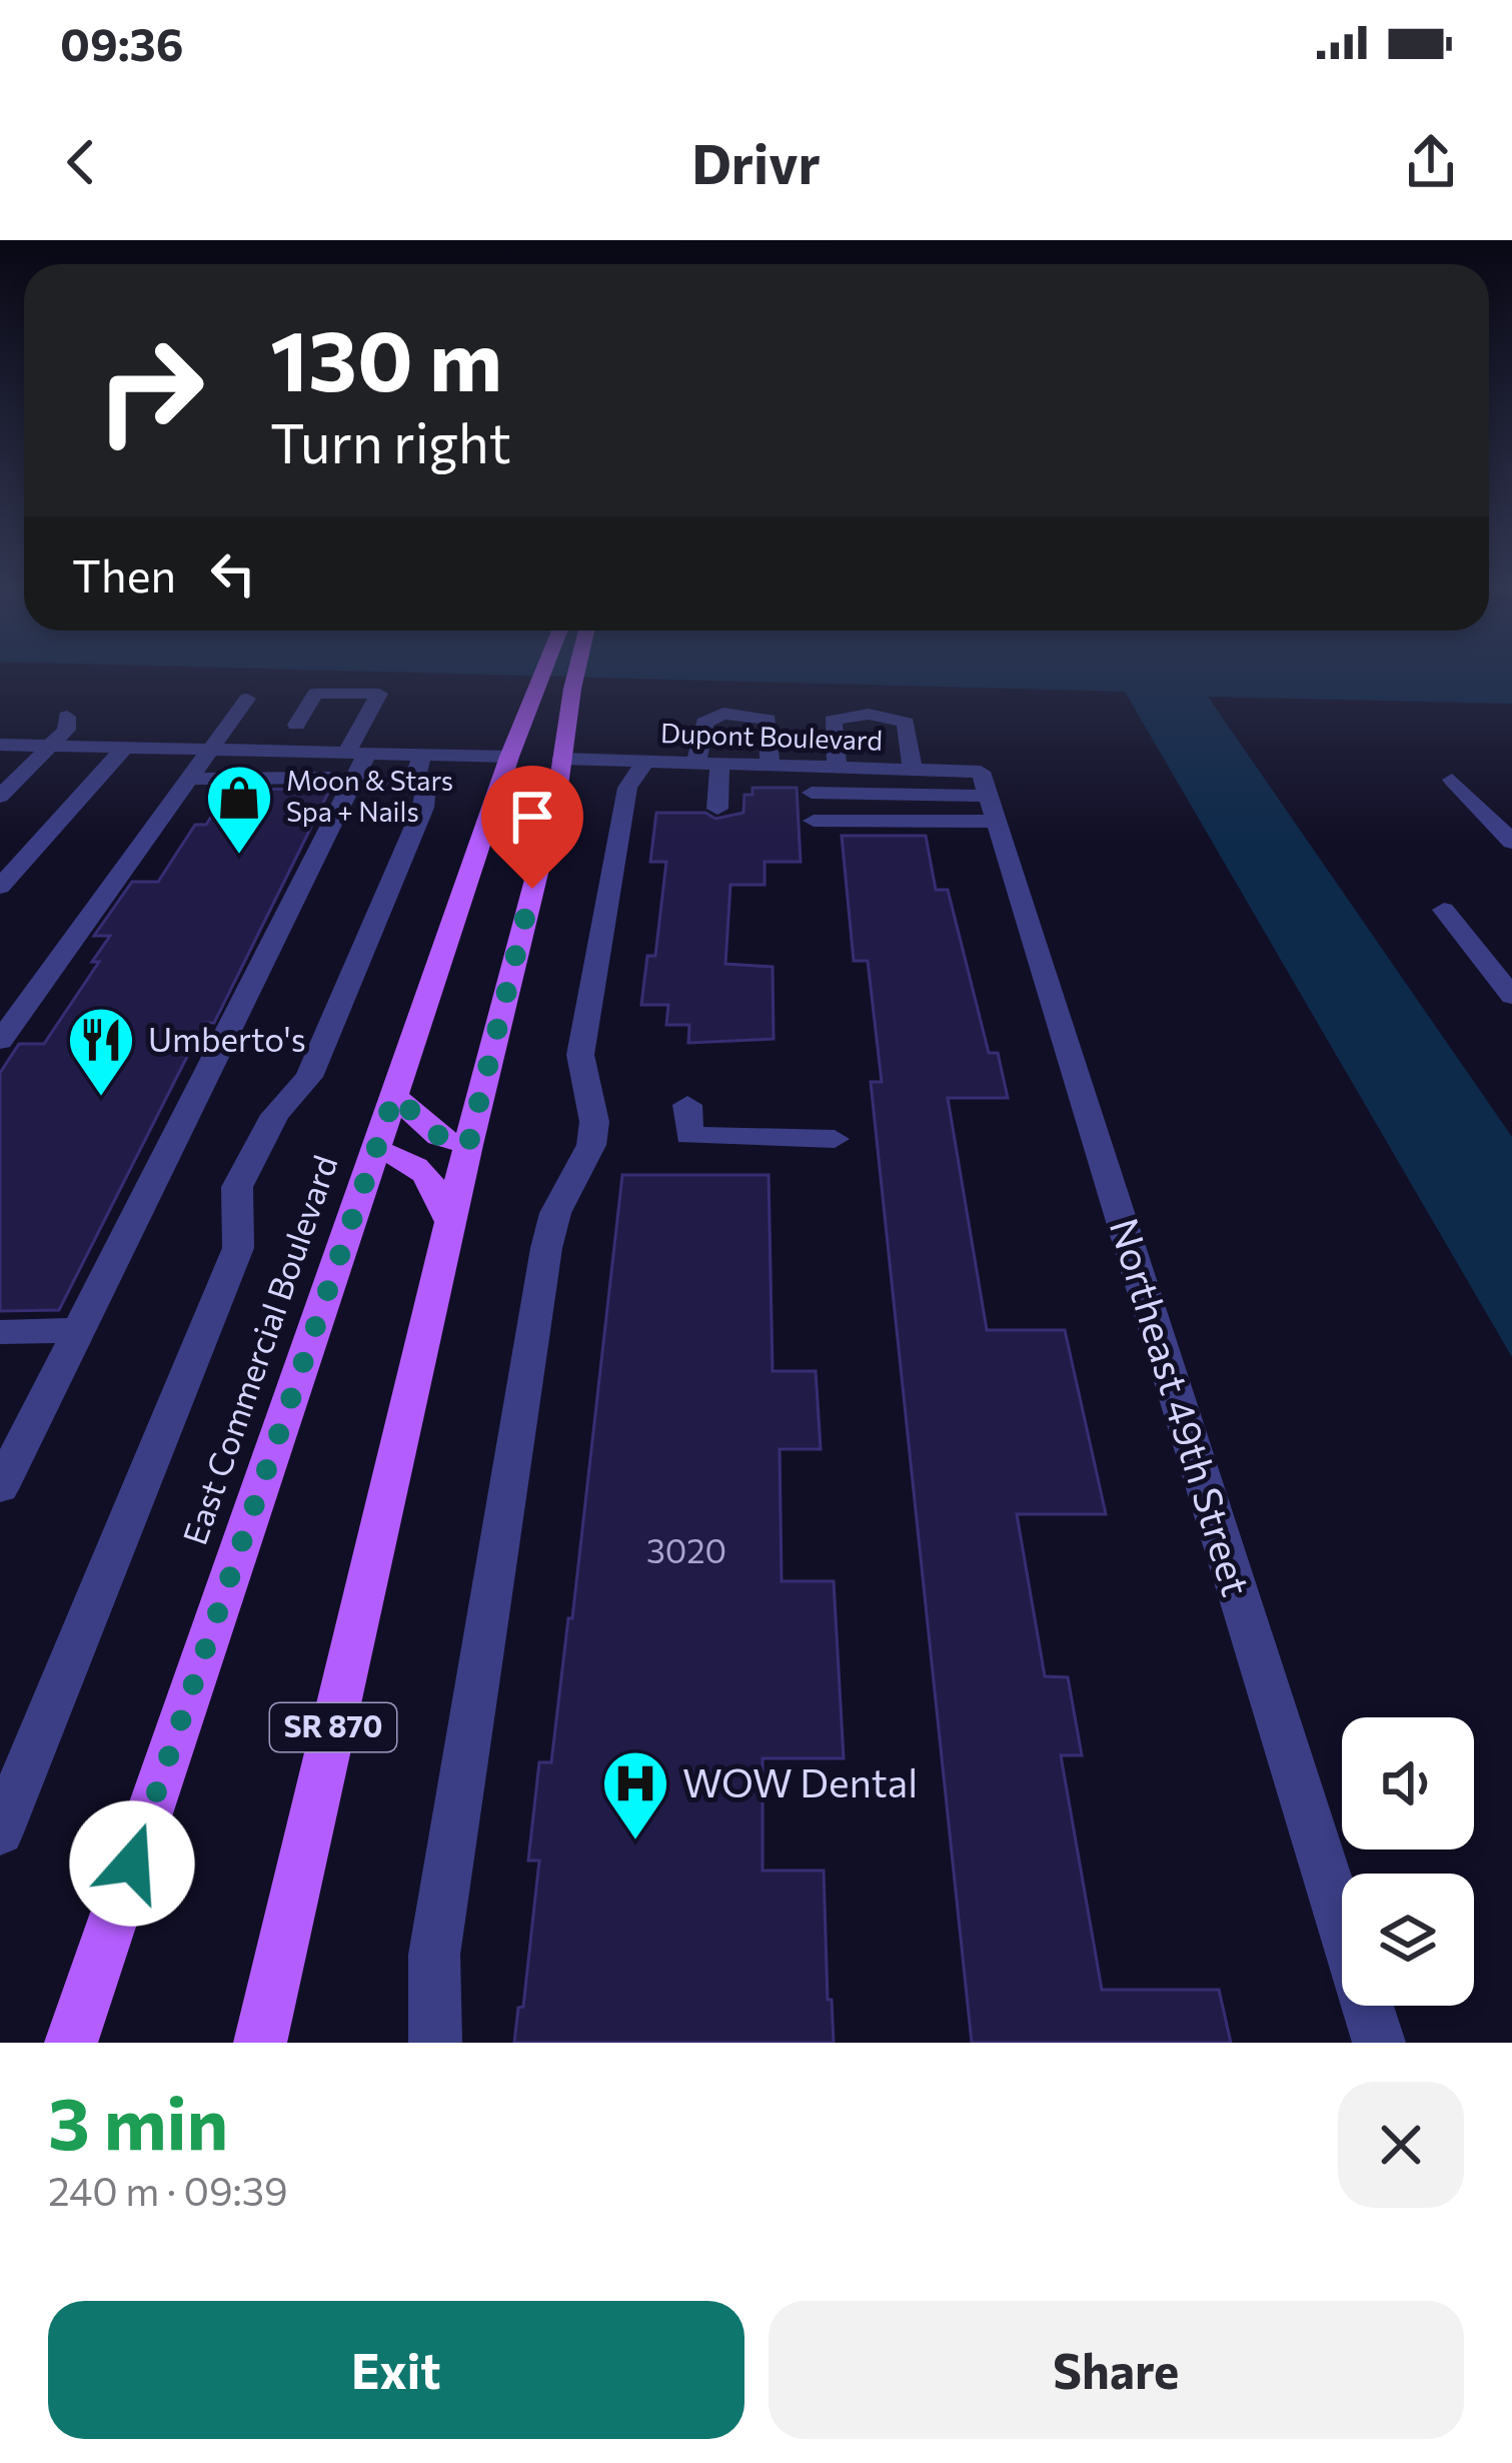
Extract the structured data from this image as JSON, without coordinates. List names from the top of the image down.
{
  "streets": {
    "main road": ["East Commercial Boulevard", "SR 870"],
    "street": ["Dupont Boulevard", "Northeast 49th Street"]
  },
  "crossings": [
    ["Dupont Boulevard", "Northeast 49th Street"],
    ["Dupont Boulevard", "SR 870"]
  ],
  "places": {
    "shop": ["Moon & Stars Spa + Nails"],
    "restaurant": ["Umberto's"],
    "hospital": ["WOW Dental"]
  },
  "house_numbers": ["3020"],
  "page": {
    "status": "09:36",
    "header": "Drivr",
    "turn": ["130 m", "Turn right"],
    "then": "Then",
    "heading": ["3 min", "240 m · 09:39"],
    "buttons": ["Exit", "Share"]
  }
}
